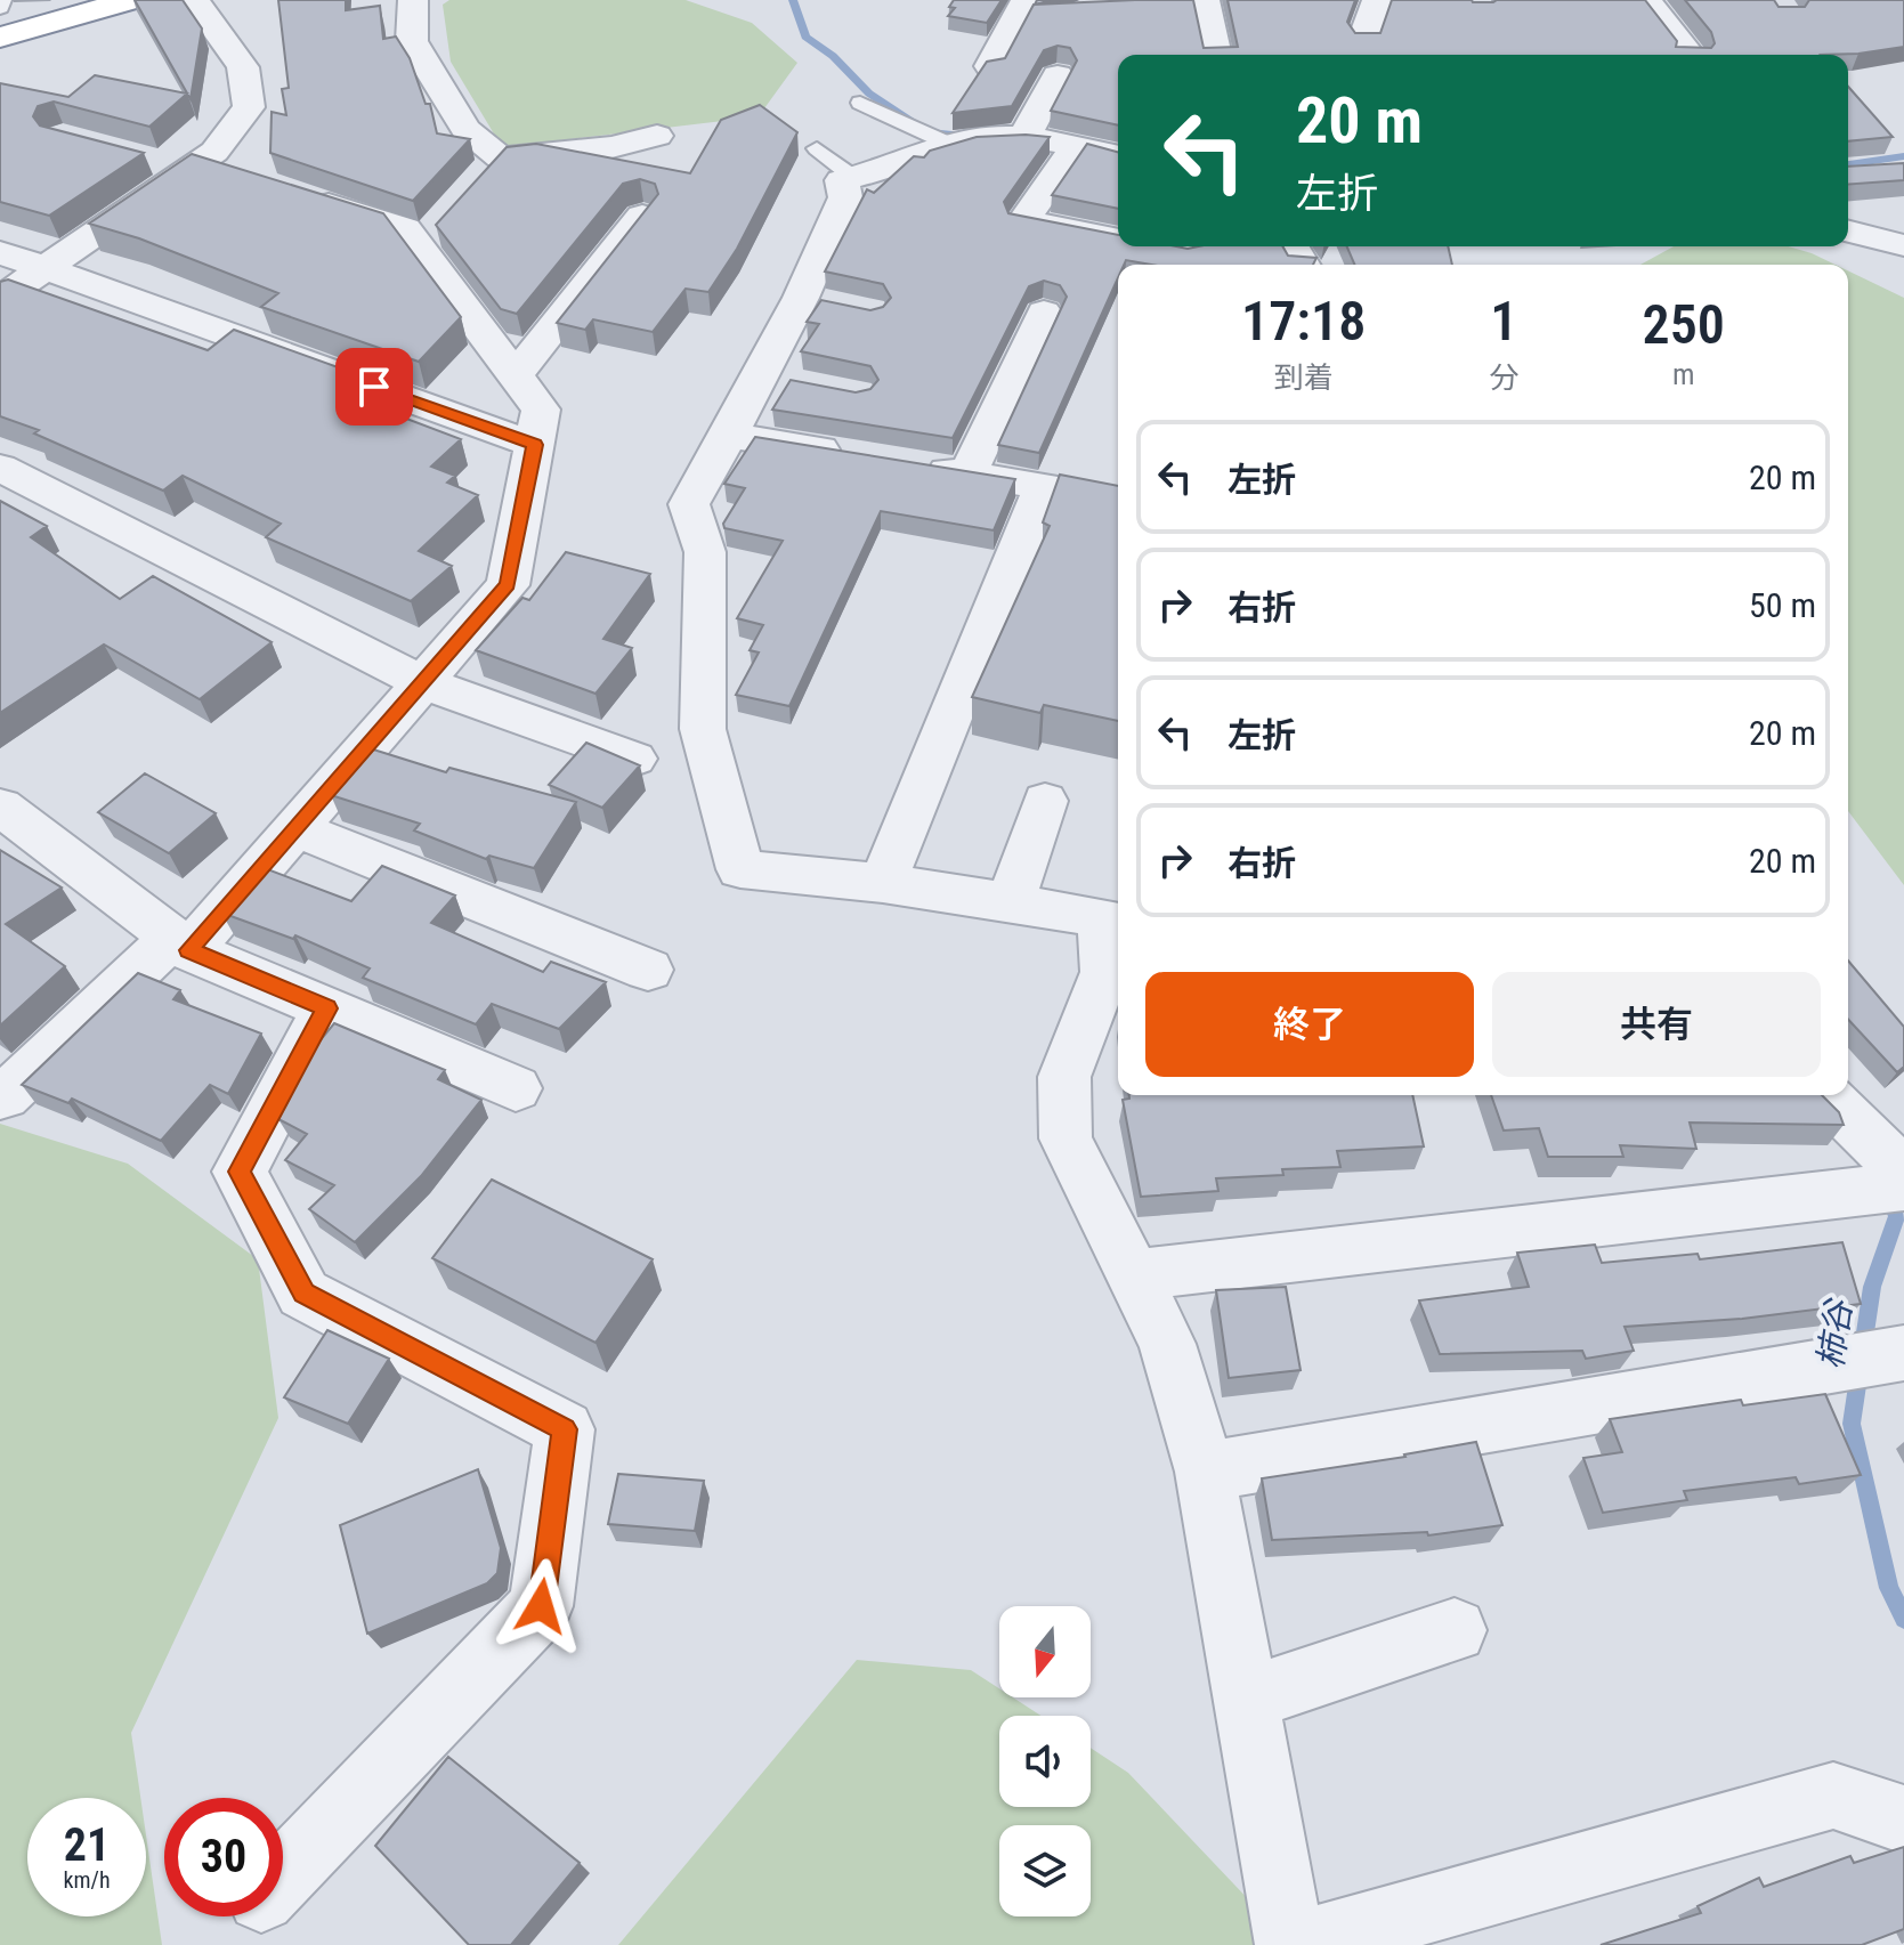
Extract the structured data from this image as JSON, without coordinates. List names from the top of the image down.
{
  "water": ["柿谷"],
  "north": "bottom",
  "page": {
    "turn": ["20 m", "左折"],
    "eta": [
      "17:18",
      "到着",
      "1",
      "分",
      "250",
      "m"
    ],
    "list": [
      {
        "name": "左折",
        "value": "20 m"
      },
      {
        "name": "右折",
        "value": "50 m"
      },
      {
        "name": "左折",
        "value": "20 m"
      },
      {
        "name": "右折",
        "value": "20 m"
      }
    ],
    "buttons": ["終了", "共有"],
    "speed": "21 km/h",
    "limit": "30"
  }
}
